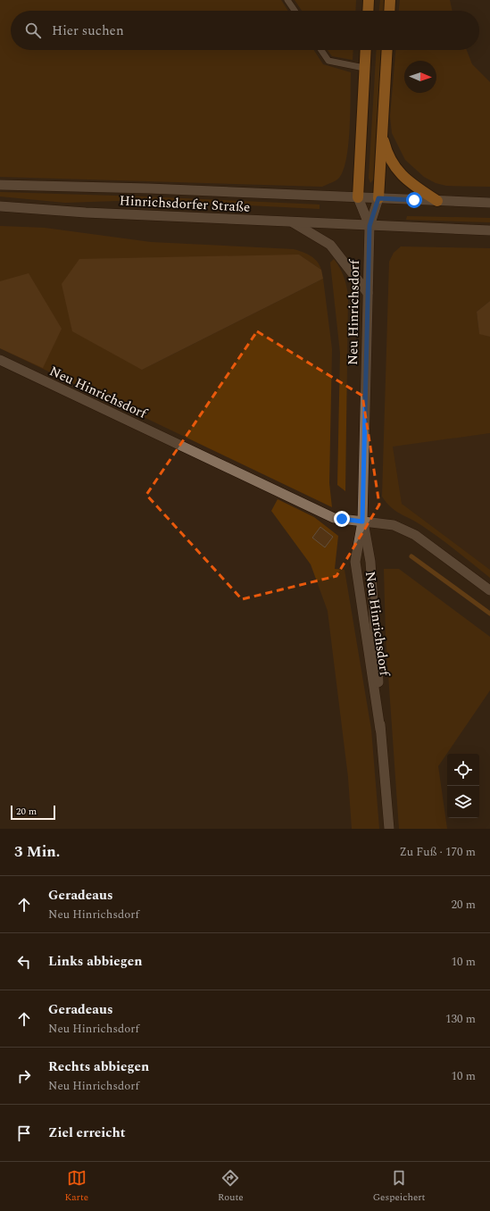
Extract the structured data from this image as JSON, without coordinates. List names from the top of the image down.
{
  "streets": {
    "street": ["Hinrichsdorfer Straße", "Neu Hinrichsdorf"]
  },
  "crossings": [
    ["Hinrichsdorfer Straße", "Neu Hinrichsdorf"]
  ],
  "scale_bar": "20 m",
  "north": "right",
  "page": {
    "search": "Hier suchen",
    "scale": "20 m",
    "heading": ["3 Min.", "Zu Fuß · 170 m"],
    "list": [
      ["Geradeaus", "Neu Hinrichsdorf", "20 m"],
      ["Links abbiegen", "10 m"],
      ["Geradeaus", "Neu Hinrichsdorf", "130 m"],
      ["Rechts abbiegen", "Neu Hinrichsdorf", "10 m"],
      "Ziel erreicht"
    ],
    "nav": ["Karte", "Route", "Gespeichert"]
  }
}
